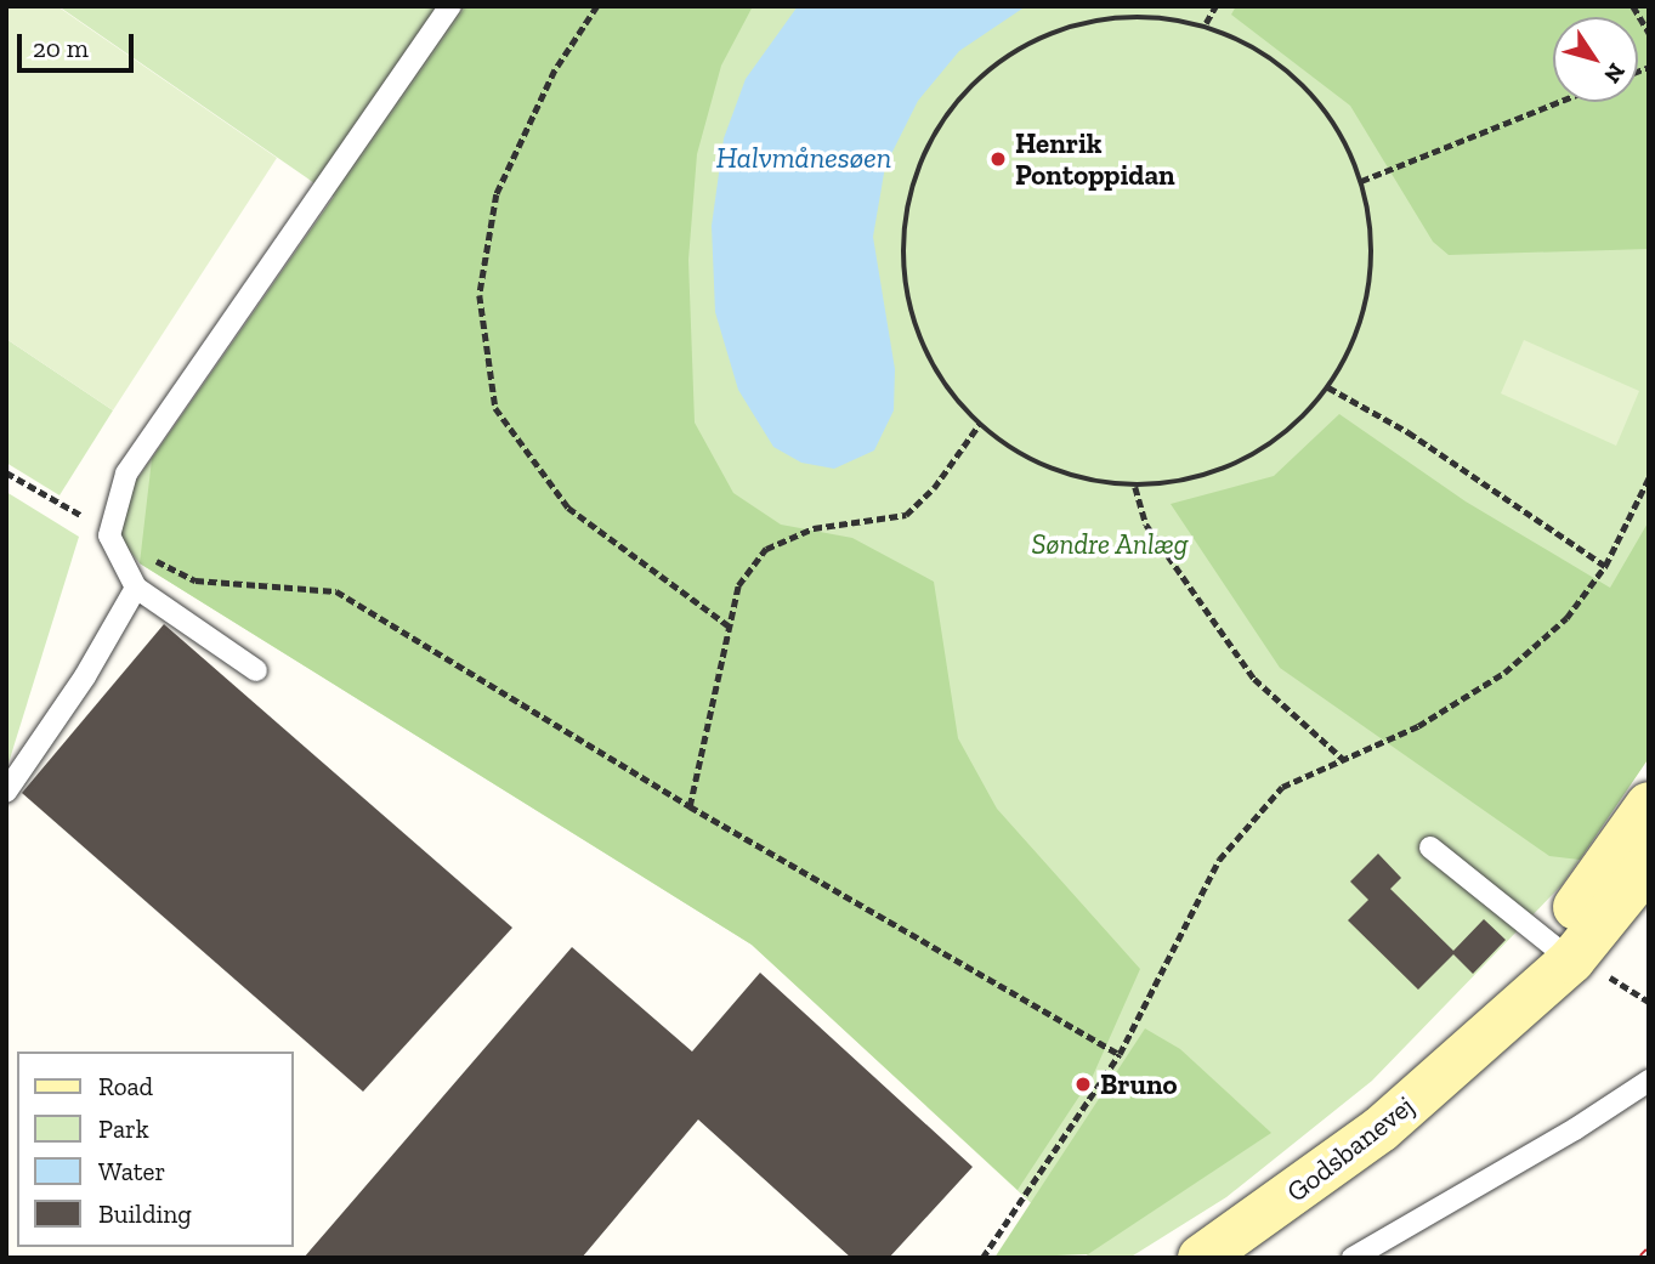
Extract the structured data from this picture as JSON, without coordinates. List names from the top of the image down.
{
  "streets": {
    "street": ["Godsbanevej"]
  },
  "water": ["Halvmånesøen"],
  "parks": ["Søndre Anlæg"],
  "places": ["Henrik Pontoppidan", "Bruno"],
  "legend": [
    "Road",
    "Park",
    "Water",
    "Building"
  ],
  "scale_bar": "20 m",
  "north": "bottom right"
}
